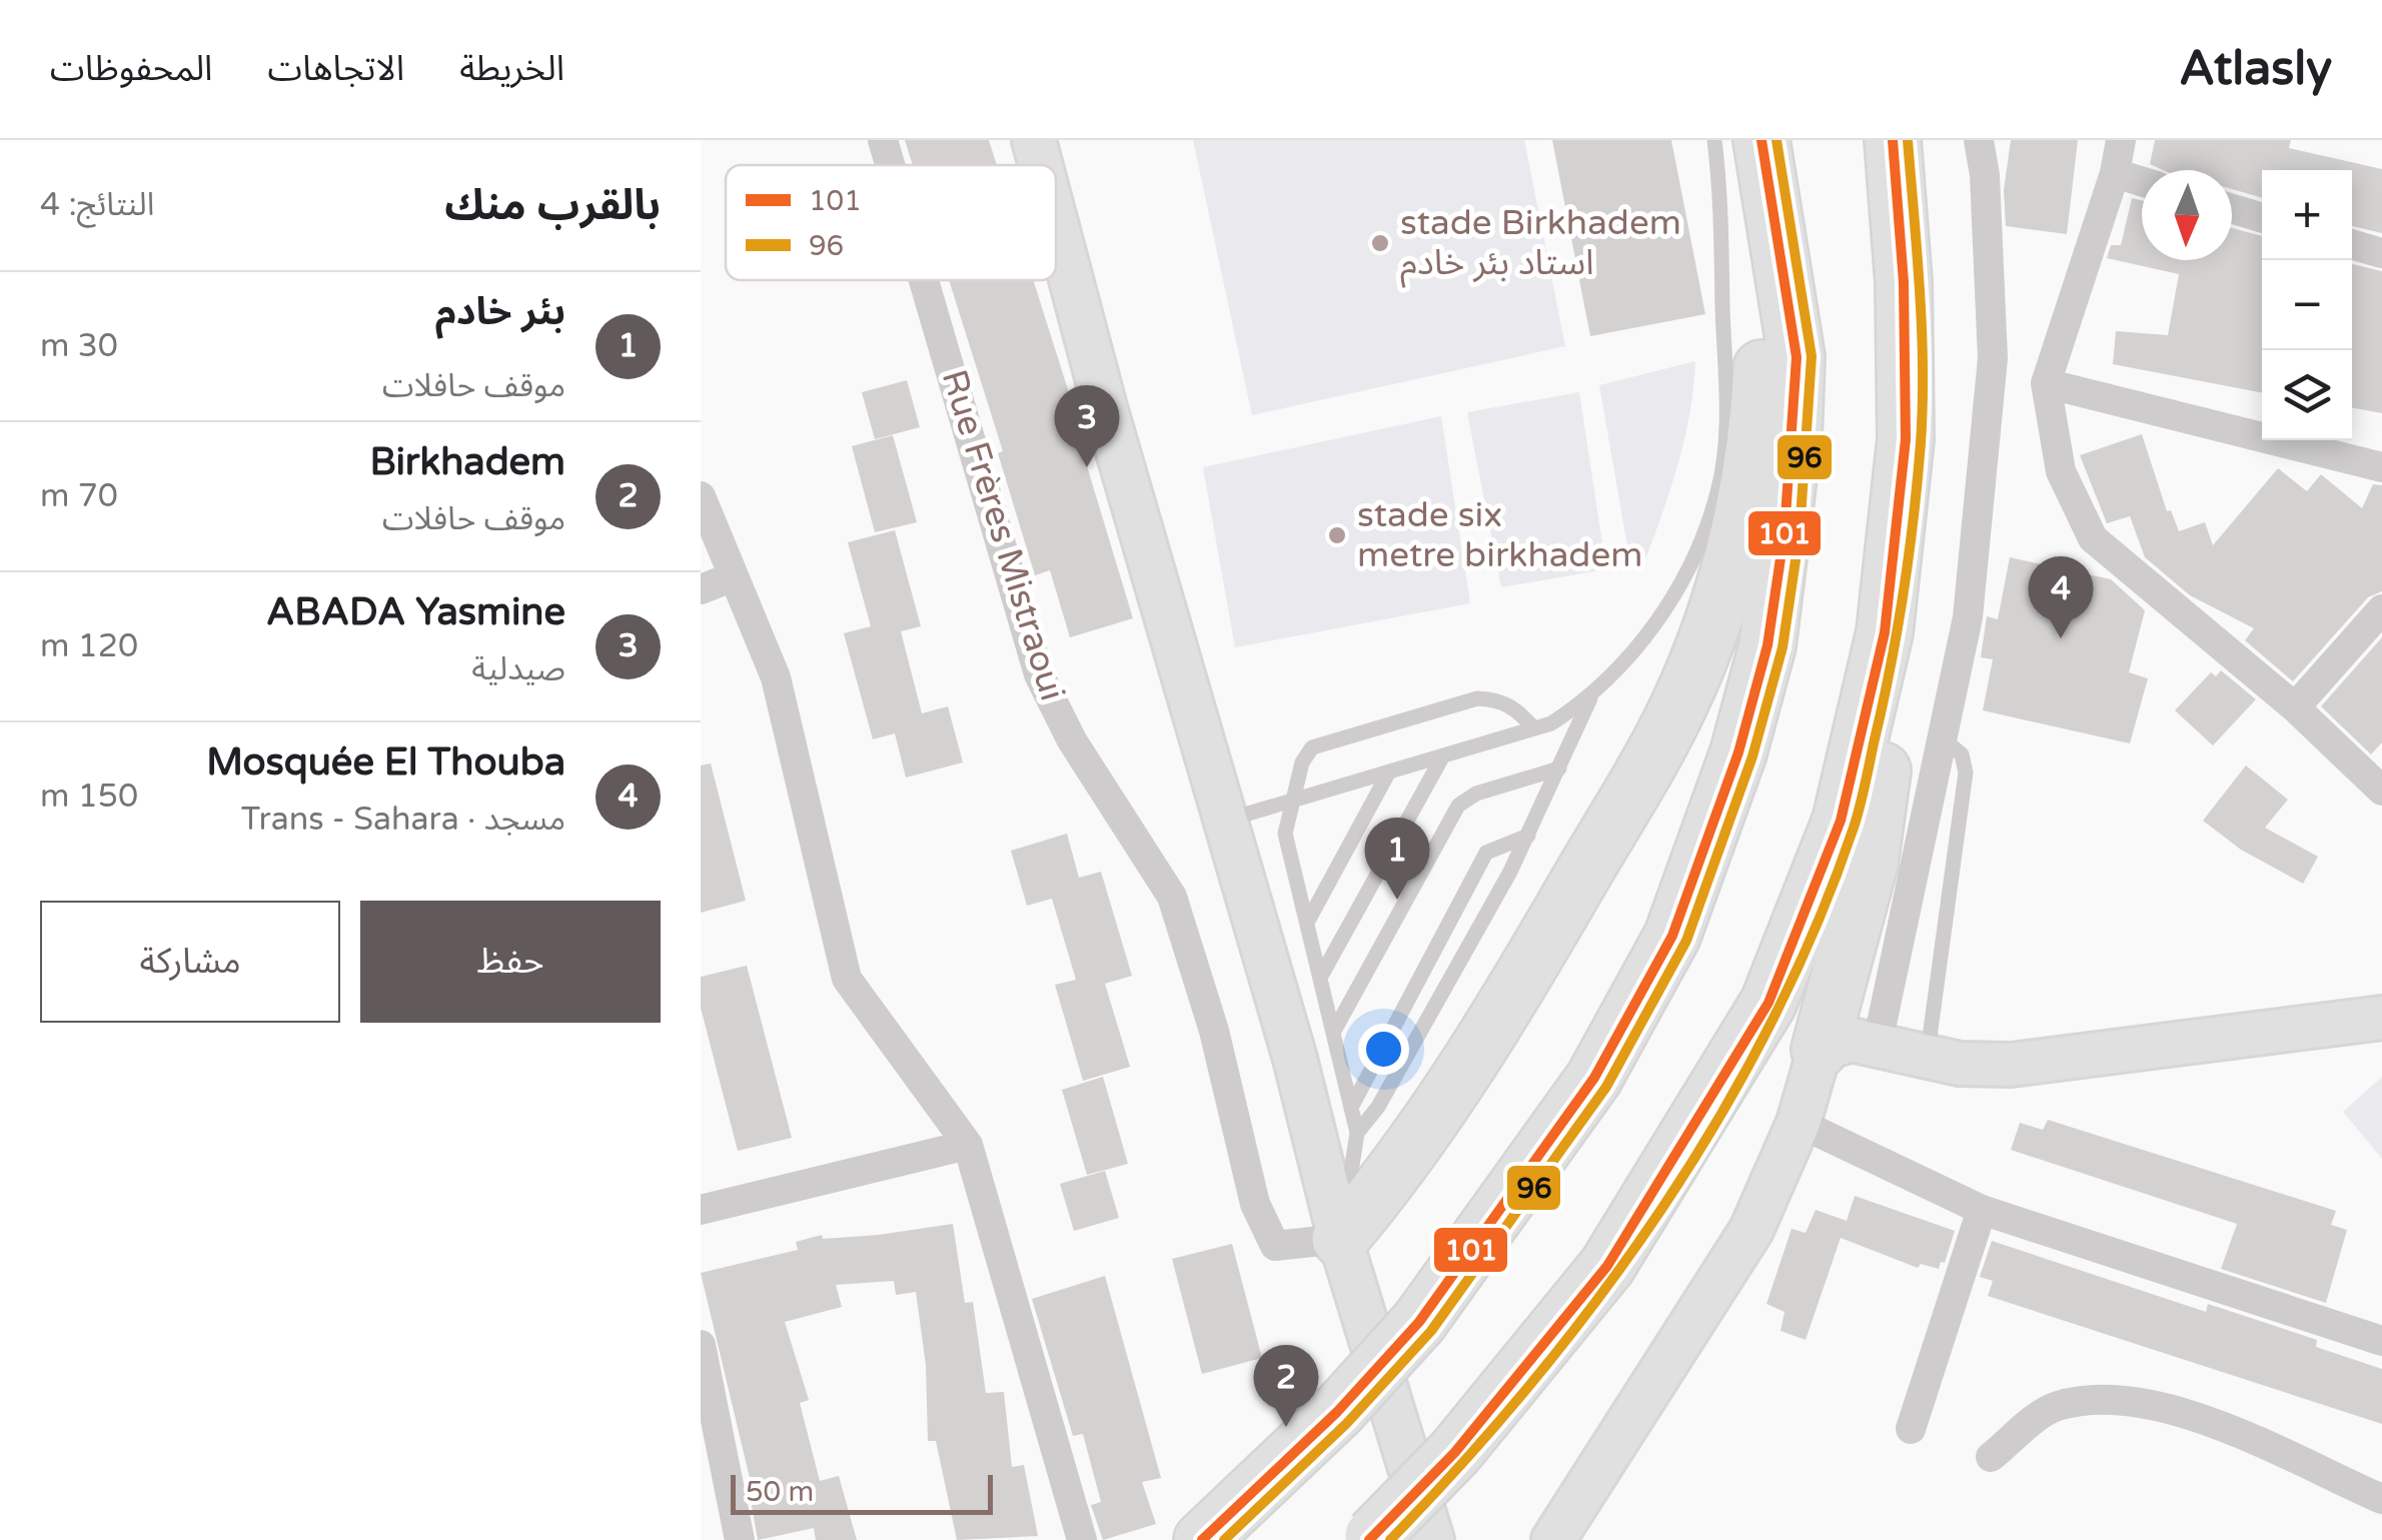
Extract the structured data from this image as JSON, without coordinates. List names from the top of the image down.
{
  "streets": {
    "street": ["Rue Frères Mistraoui"]
  },
  "places": ["stade Birkhadem استاد بئر خادم", "stade six metre birkhadem"],
  "lines": ["transit line 101", "transit line 96"],
  "legend": ["101", "96"],
  "scale_bar": "50 m",
  "north": "bottom",
  "page": {
    "header": "Atlasly",
    "nav": ["الخريطة", "الاتجاهات", "المحفوظات"],
    "heading": ["بالقرب منك", "النتائج: 4"],
    "map_buttons": ["+", "−"],
    "list": [
      {
        "mark": "1",
        "name": "بئر خادم",
        "note": "موقف حافلات",
        "value": "30 m"
      },
      {
        "mark": "2",
        "name": "Birkhadem",
        "note": "موقف حافلات",
        "value": "70 m"
      },
      {
        "mark": "3",
        "name": "ABADA Yasmine",
        "note": "صيدلية",
        "value": "120 m"
      },
      {
        "mark": "4",
        "name": "Mosquée El Thouba",
        "note": "مسجد · Trans - Sahara",
        "value": "150 m"
      }
    ],
    "pins": [
      "3",
      "4",
      "1",
      "2"
    ],
    "buttons": ["حفظ", "مشاركة"],
    "scale": "50 m"
  }
}
